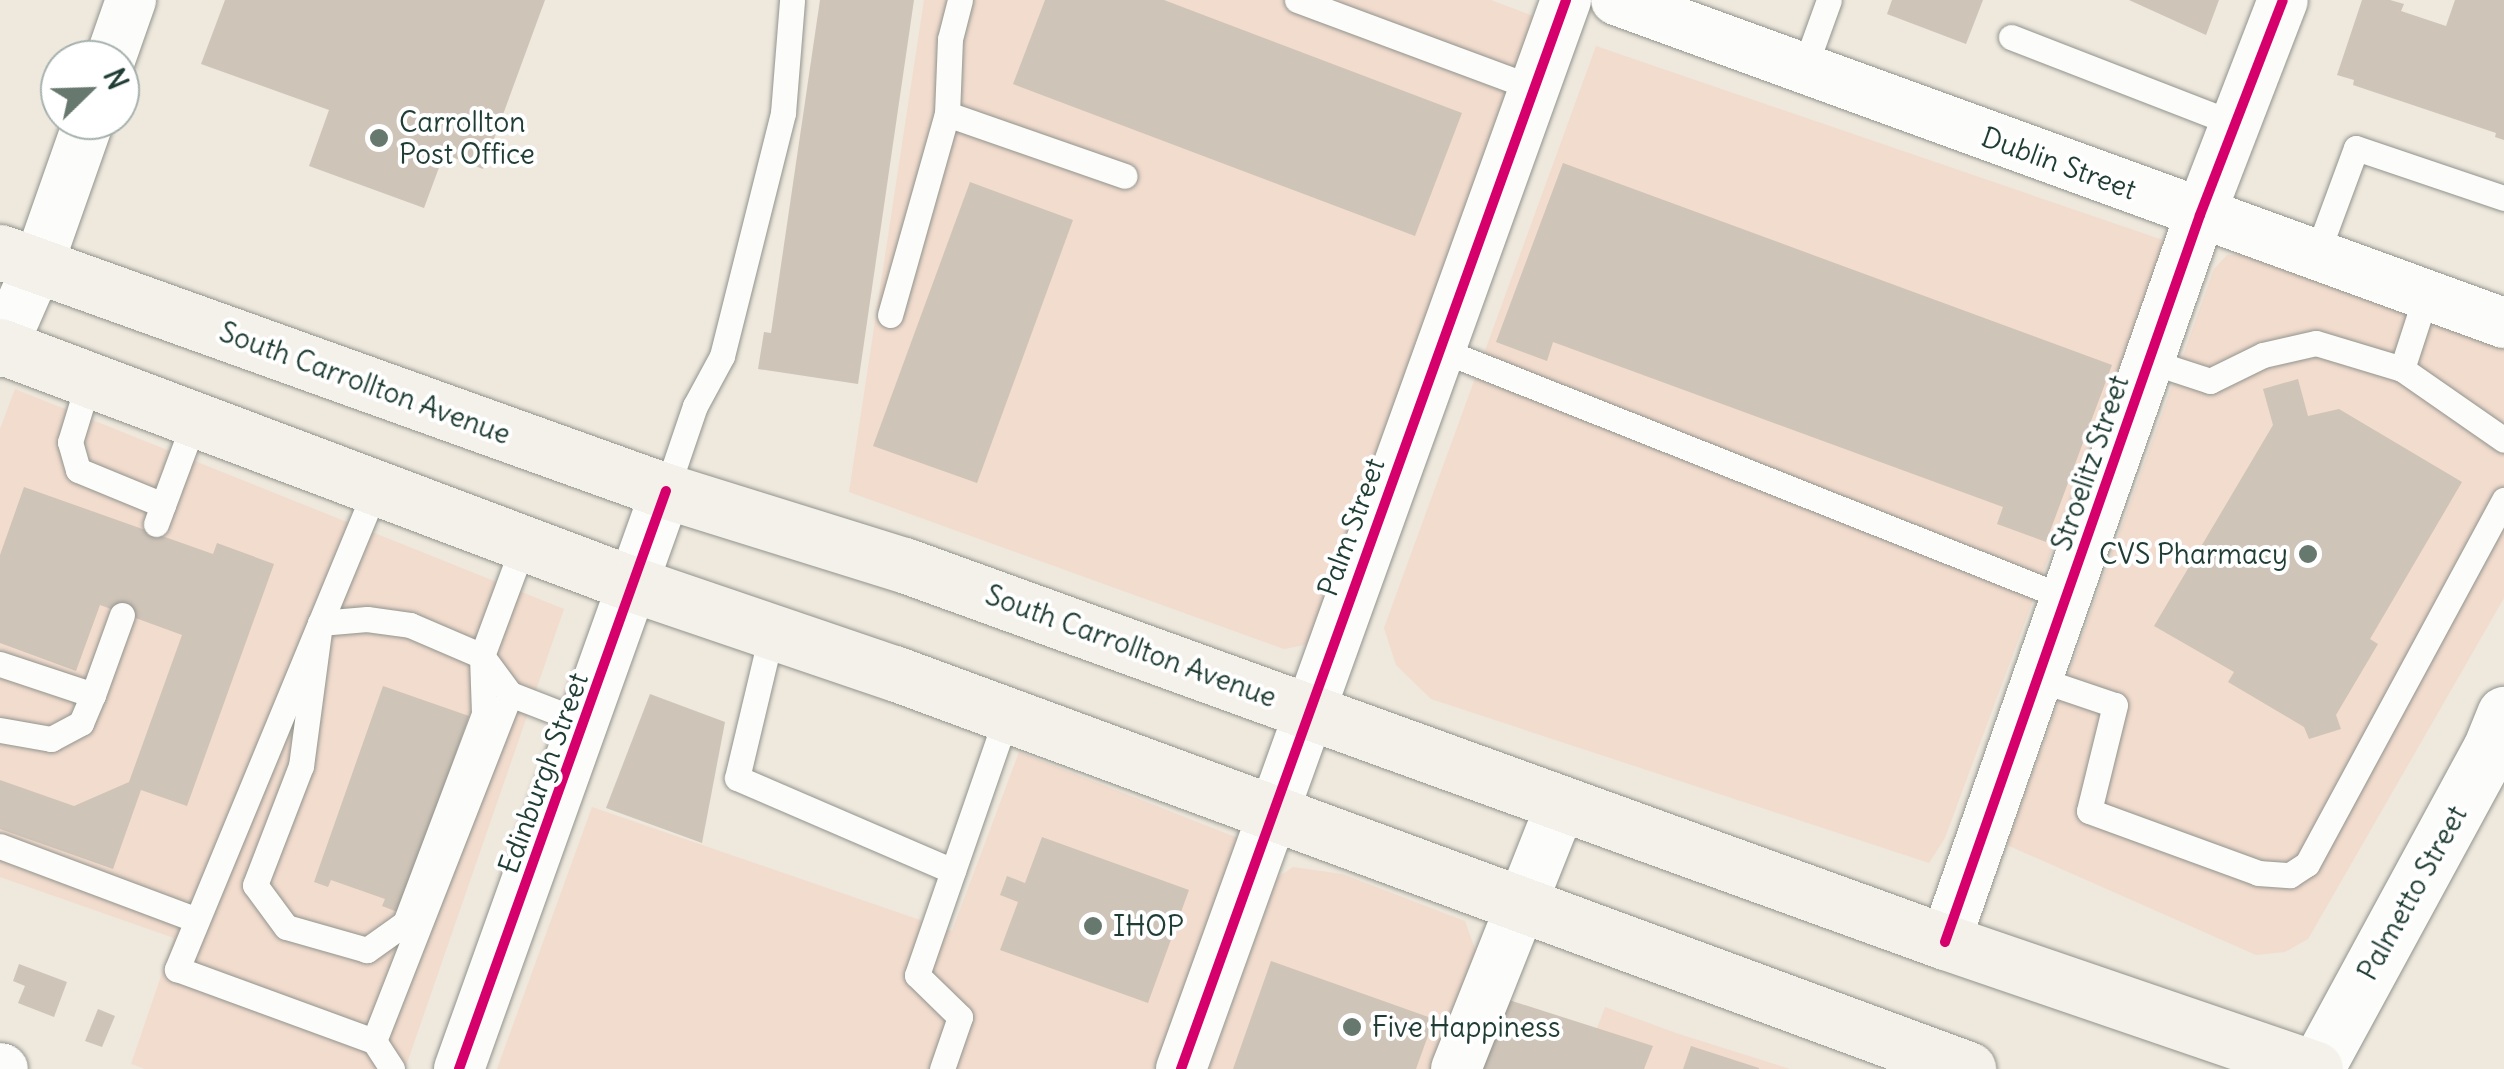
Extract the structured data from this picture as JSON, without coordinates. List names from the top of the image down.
{
  "streets": {
    "main road": ["South Carrollton Avenue"],
    "street": [
      "Dublin Street",
      "Stroelitz Street",
      "Palm Street",
      "Edinburgh Street",
      "Palmetto Street"
    ]
  },
  "crossings": [
    ["Dublin Street", "Stroelitz Street"],
    ["South Carrollton Avenue", "Stroelitz Street"],
    ["South Carrollton Avenue", "Palm Street"],
    ["South Carrollton Avenue", "Edinburgh Street"],
    ["South Carrollton Avenue", "Palmetto Street"]
  ],
  "places": [
    "Carrollton Post Office",
    "CVS Pharmacy",
    "IHOP",
    "Five Happiness"
  ],
  "north": "top right"
}
